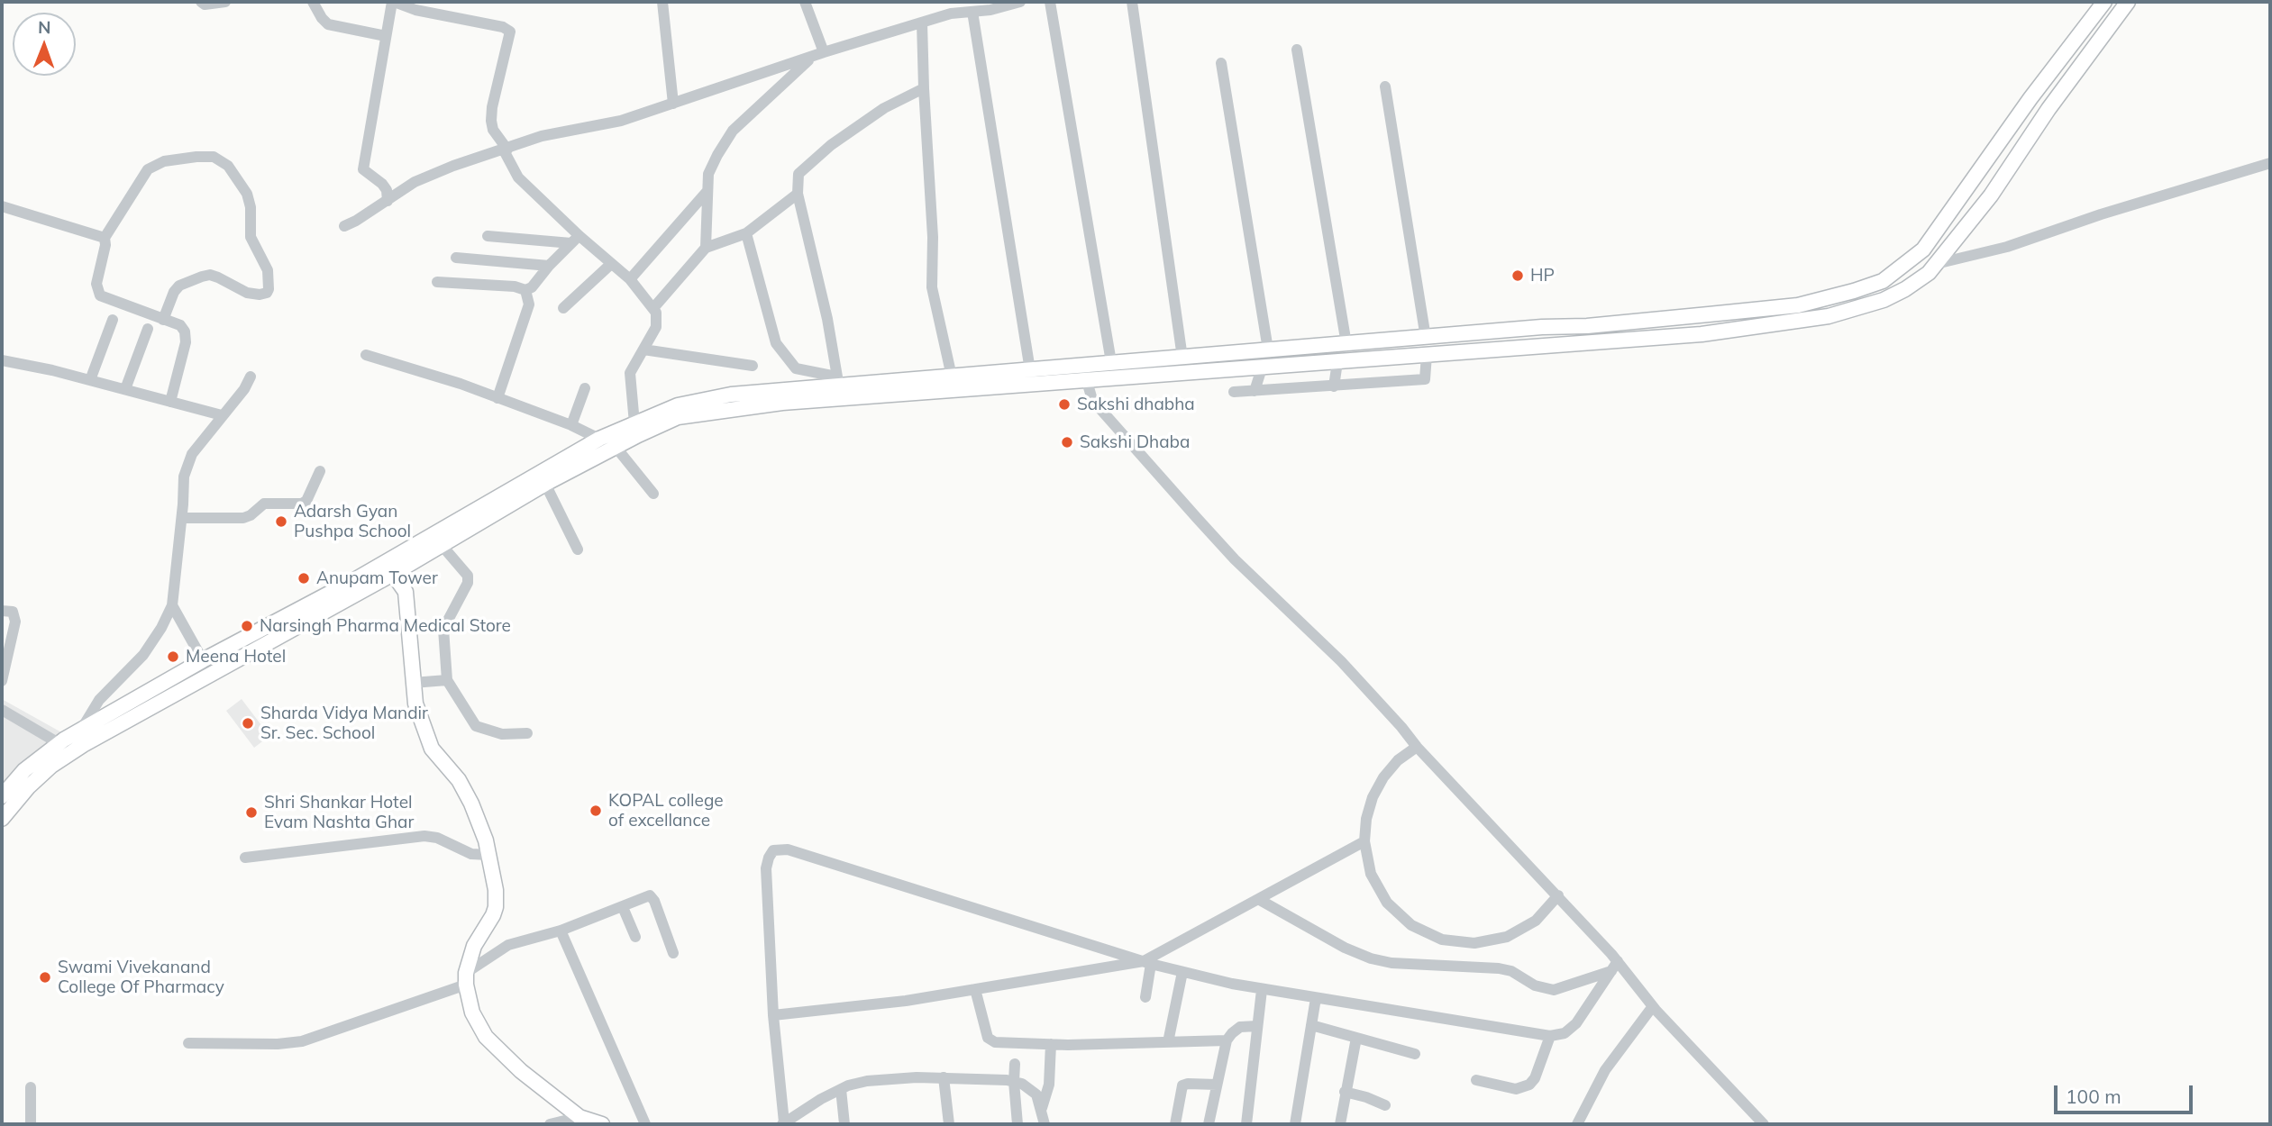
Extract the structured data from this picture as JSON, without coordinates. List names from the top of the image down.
{
  "places": [
    "HP",
    "Sakshi dhabha",
    "Sakshi Dhaba",
    "Adarsh Gyan Pushpa School",
    "Anupam Tower",
    "Narsingh Pharma Medical Store",
    "Meena Hotel",
    "Sharda Vidya Mandir Sr. Sec. School",
    "KOPAL college of excellance",
    "Shri Shankar Hotel Evam Nashta Ghar",
    "Swami Vivekanand College Of Pharmacy"
  ],
  "scale_bar": "100 m",
  "north": "top"
}
